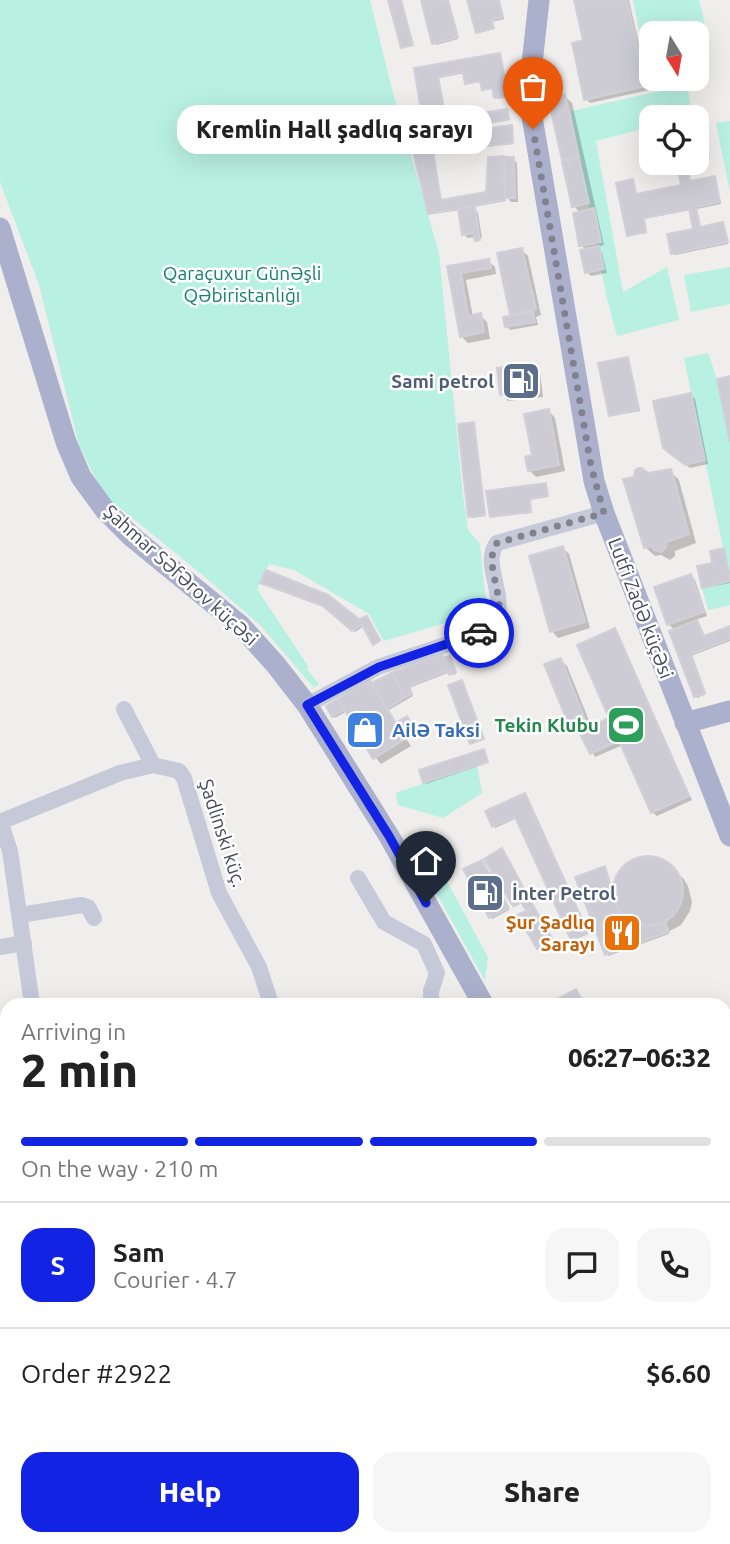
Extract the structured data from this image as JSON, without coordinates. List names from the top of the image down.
{
  "streets": {
    "main road": ["Şahmar Səfərov küçəsi", "Lutfi Zadə küçəsi"],
    "street": ["Şadlinski küç."]
  },
  "parks": ["Qaraçuxur Günəşli Qəbiristanlığı"],
  "places": {
    "other": ["Kremlin Hall şadlıq sarayı"],
    "fuel station": ["Sami petrol", "İnter Petrol"],
    "sports": ["Tekin Klubu"],
    "shop": ["Ailə Taksi"],
    "restaurant": ["Şur Şadlıq Sarayı"]
  },
  "north": "bottom",
  "page": {
    "bubble": "Kremlin Hall şadlıq sarayı",
    "heading": ["2 min", "Arriving in", "06:27–06:32"],
    "panel": [
      "Sam",
      "Courier · 4.7",
      "Order #2922",
      "$6.60"
    ],
    "bar": "On the way · 210 m",
    "round": "S",
    "buttons": ["Help", "Share"]
  }
}
